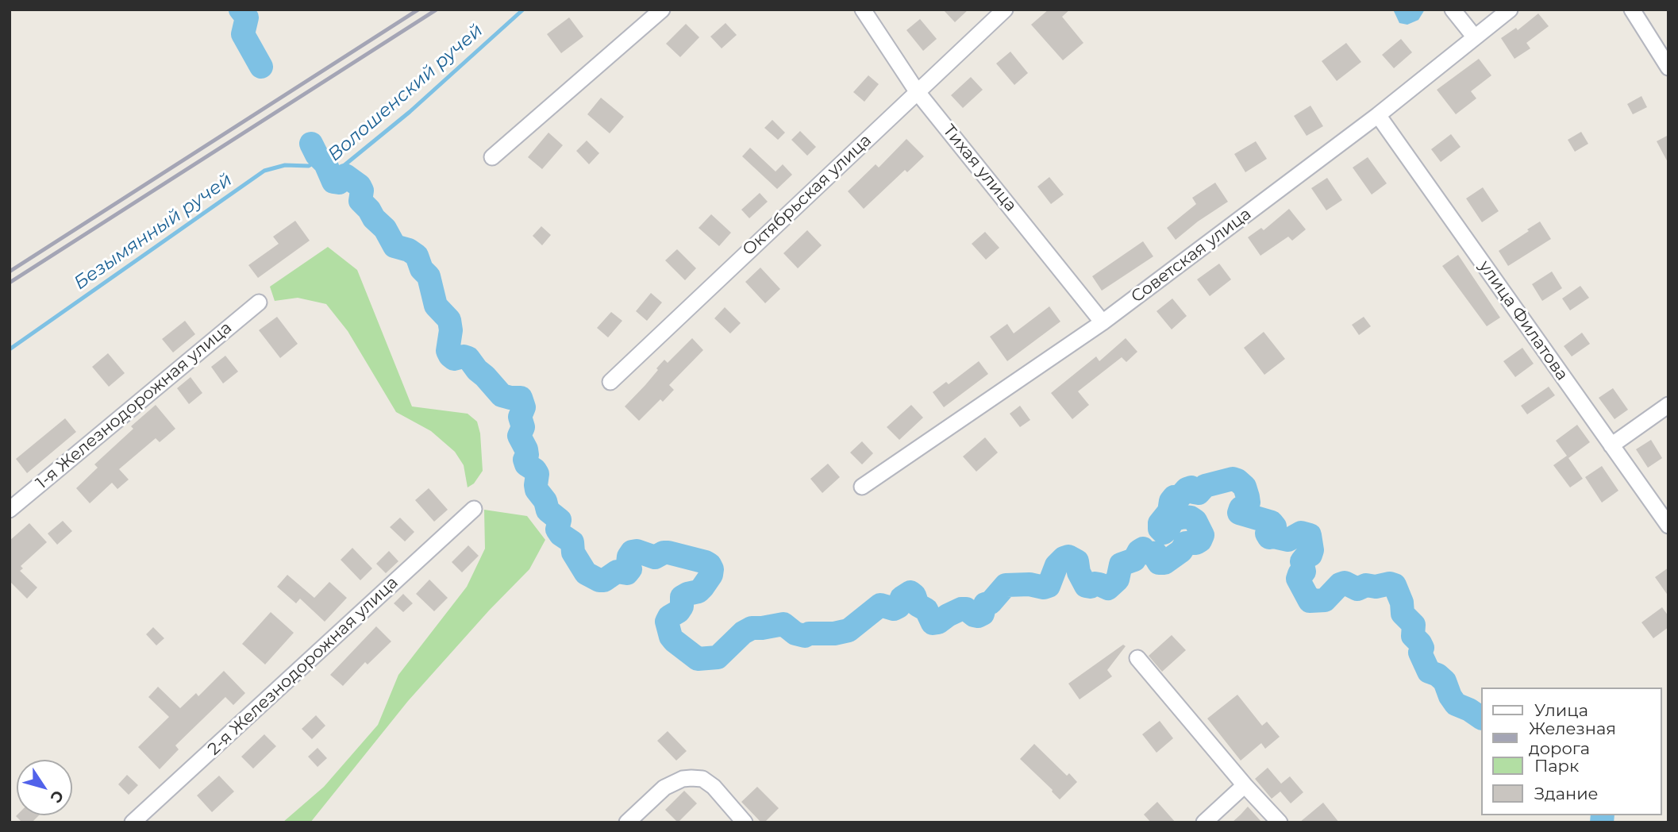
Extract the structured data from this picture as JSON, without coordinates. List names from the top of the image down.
{
  "streets": {
    "street": [
      "Тихая улица",
      "Октябрьская улица",
      "Советская улица",
      "улица Филатова",
      "1-я Железнодорожная улица",
      "2-я Железнодорожная улица"
    ]
  },
  "crossings": [
    ["Тихая улица", "Октябрьская улица"],
    ["Тихая улица", "Советская улица"],
    ["Советская улица", "улица Филатова"]
  ],
  "water": ["Волошенский ручей", "Безымянный ручей"],
  "legend": [
    "Улица",
    "Железная дорога",
    "Парк",
    "Здание"
  ],
  "north": "bottom right"
}
